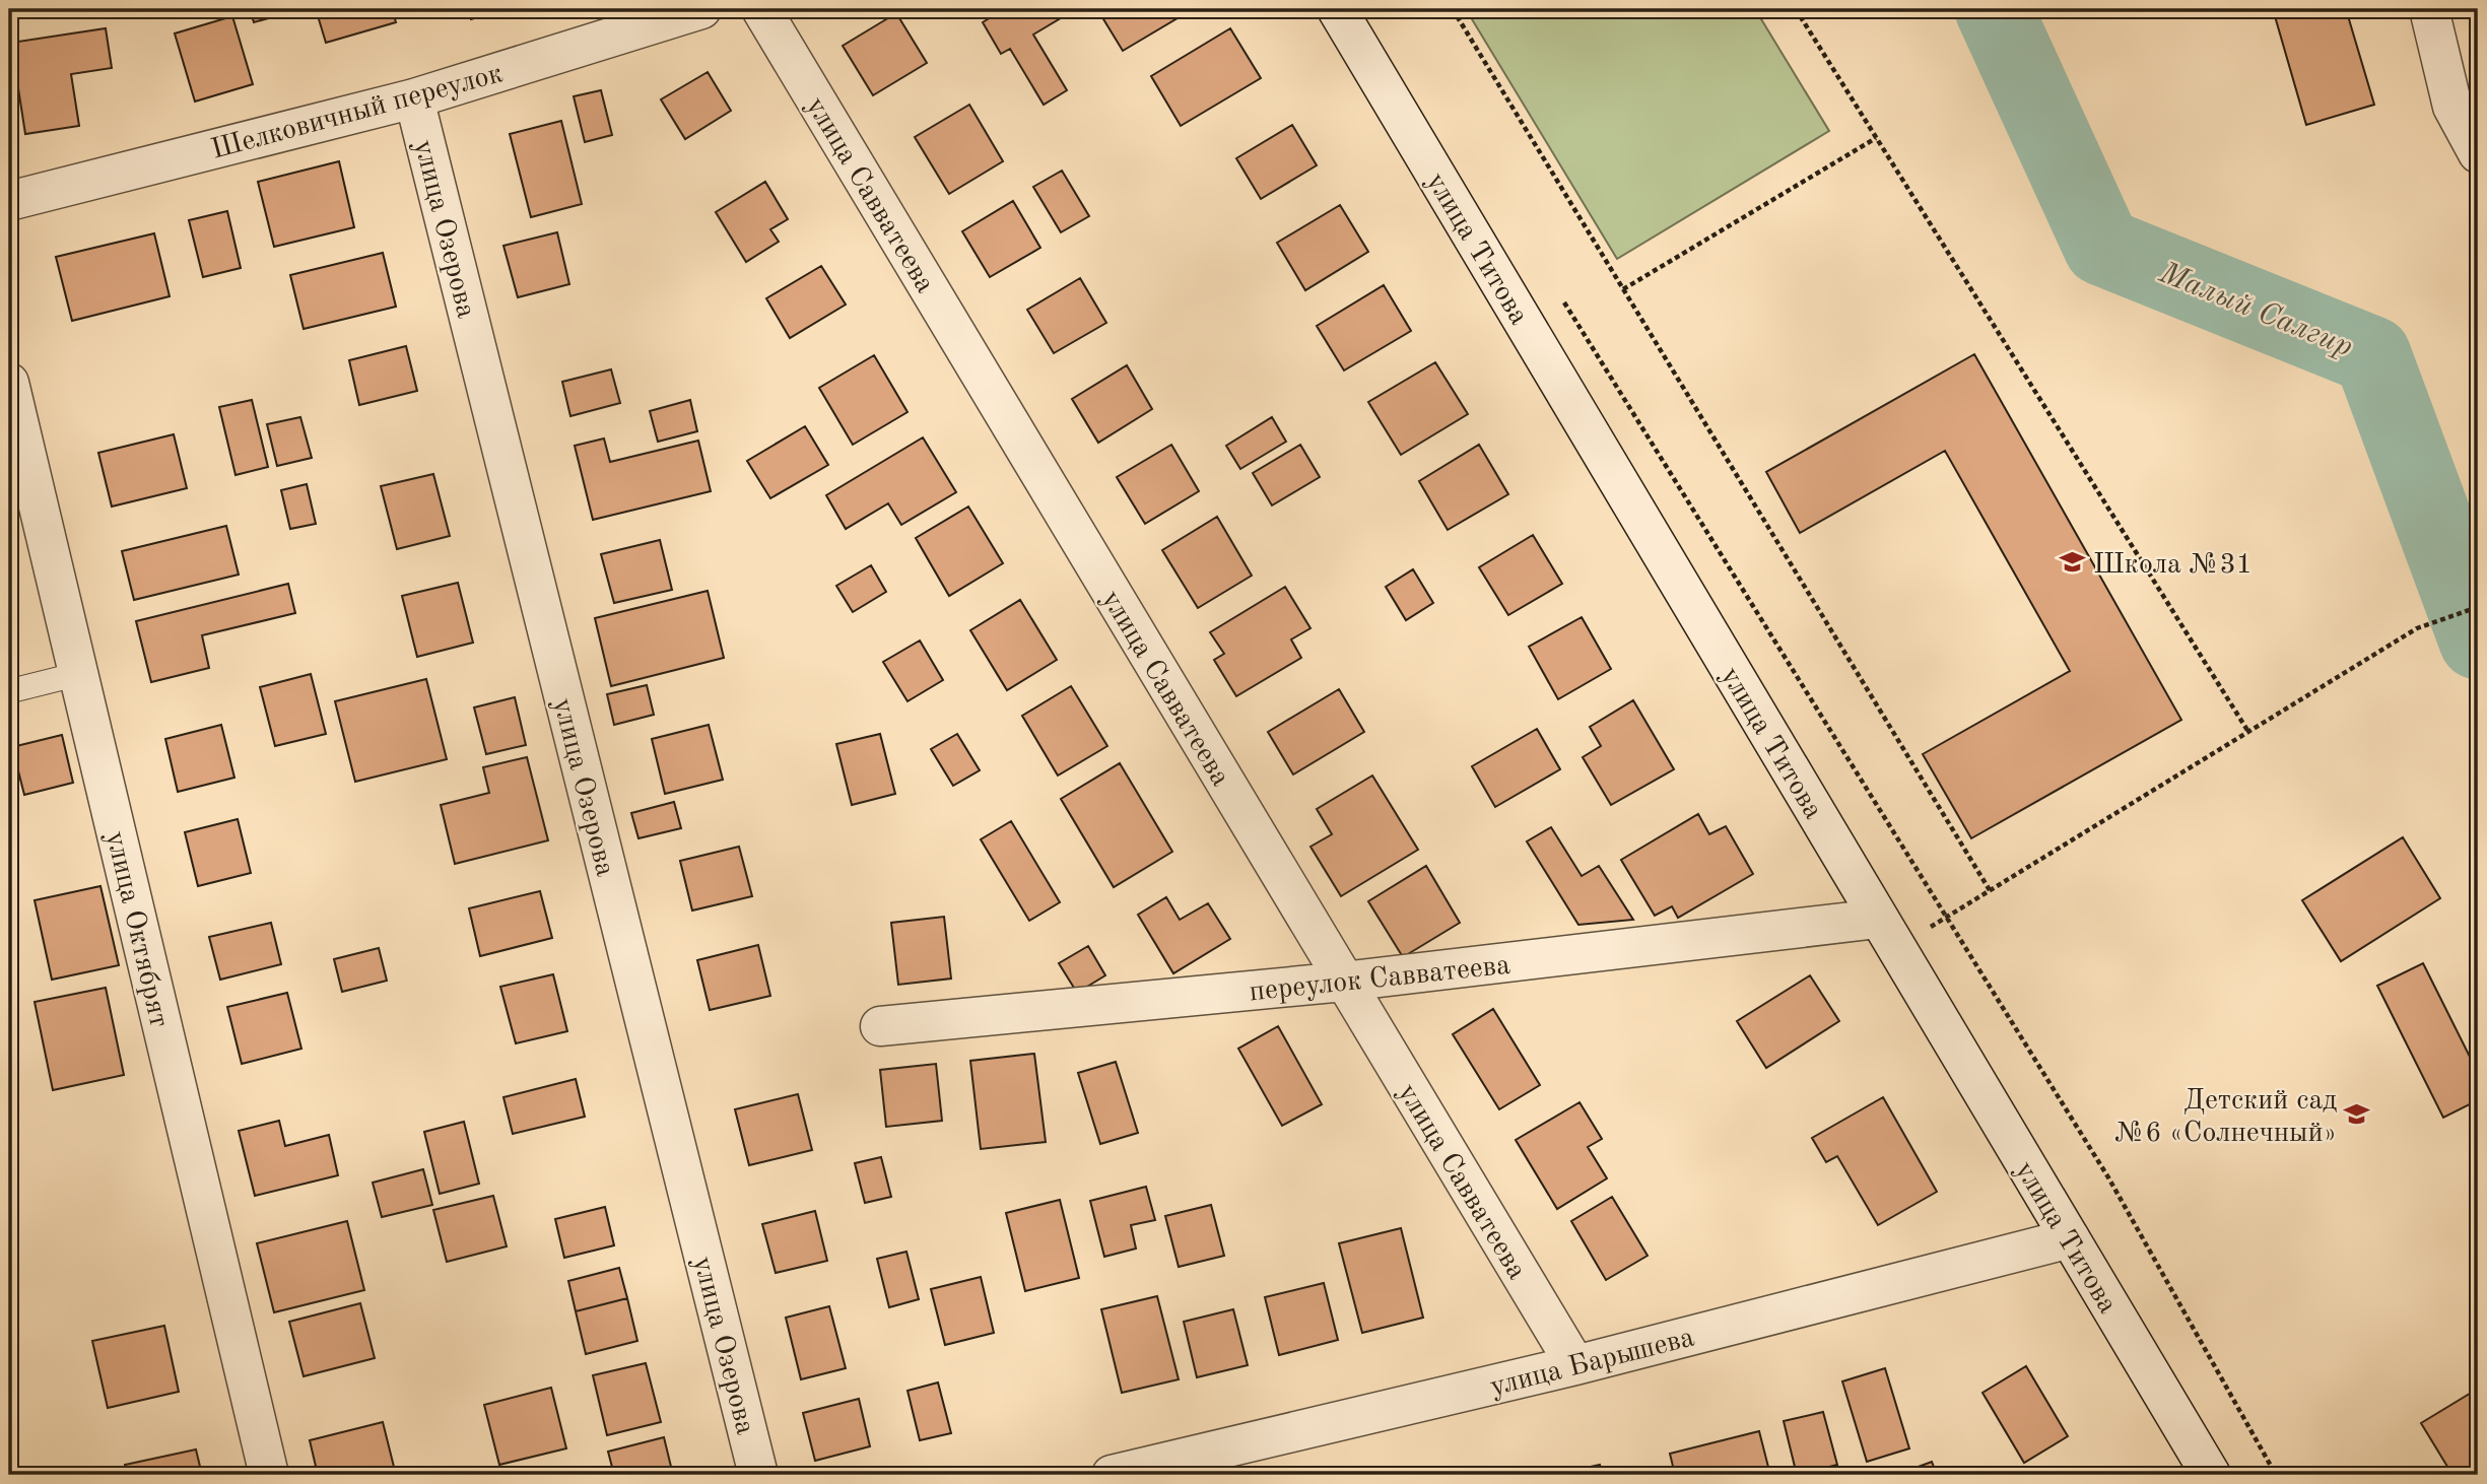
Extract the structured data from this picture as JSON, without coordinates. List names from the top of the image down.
{
  "streets": {
    "street": [
      "Шелковичный переулок",
      "улица Савватеева",
      "улица Озерова",
      "улица Титова",
      "улица Октябрят",
      "переулок Савватеева",
      "улица Барышева"
    ]
  },
  "crossings": [
    ["Шелковичный переулок", "улица Озерова"],
    ["улица Савватеева", "переулок Савватеева"],
    ["улица Савватеева", "улица Барышева"],
    ["улица Титова", "переулок Савватеева"],
    ["улица Титова", "улица Барышева"]
  ],
  "water": ["Малый Салгир"],
  "places": {
    "school or university": ["Школа №31", "Детский сад №6 «Солнечный»"]
  }
}
